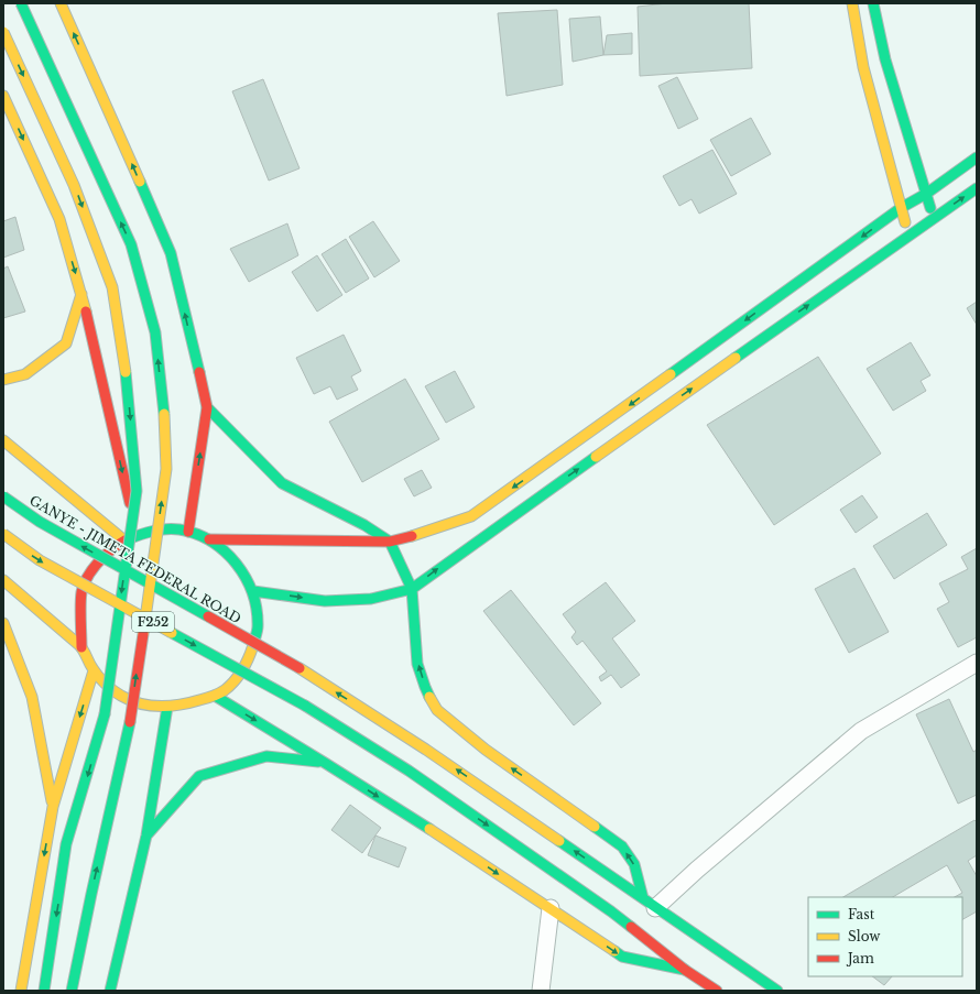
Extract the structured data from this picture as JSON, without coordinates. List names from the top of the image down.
{
  "streets": {
    "main road": ["GANYE - JIMETA FEDERAL ROAD", "F252"]
  },
  "legend": ["Fast", "Slow", "Jam"]
}
